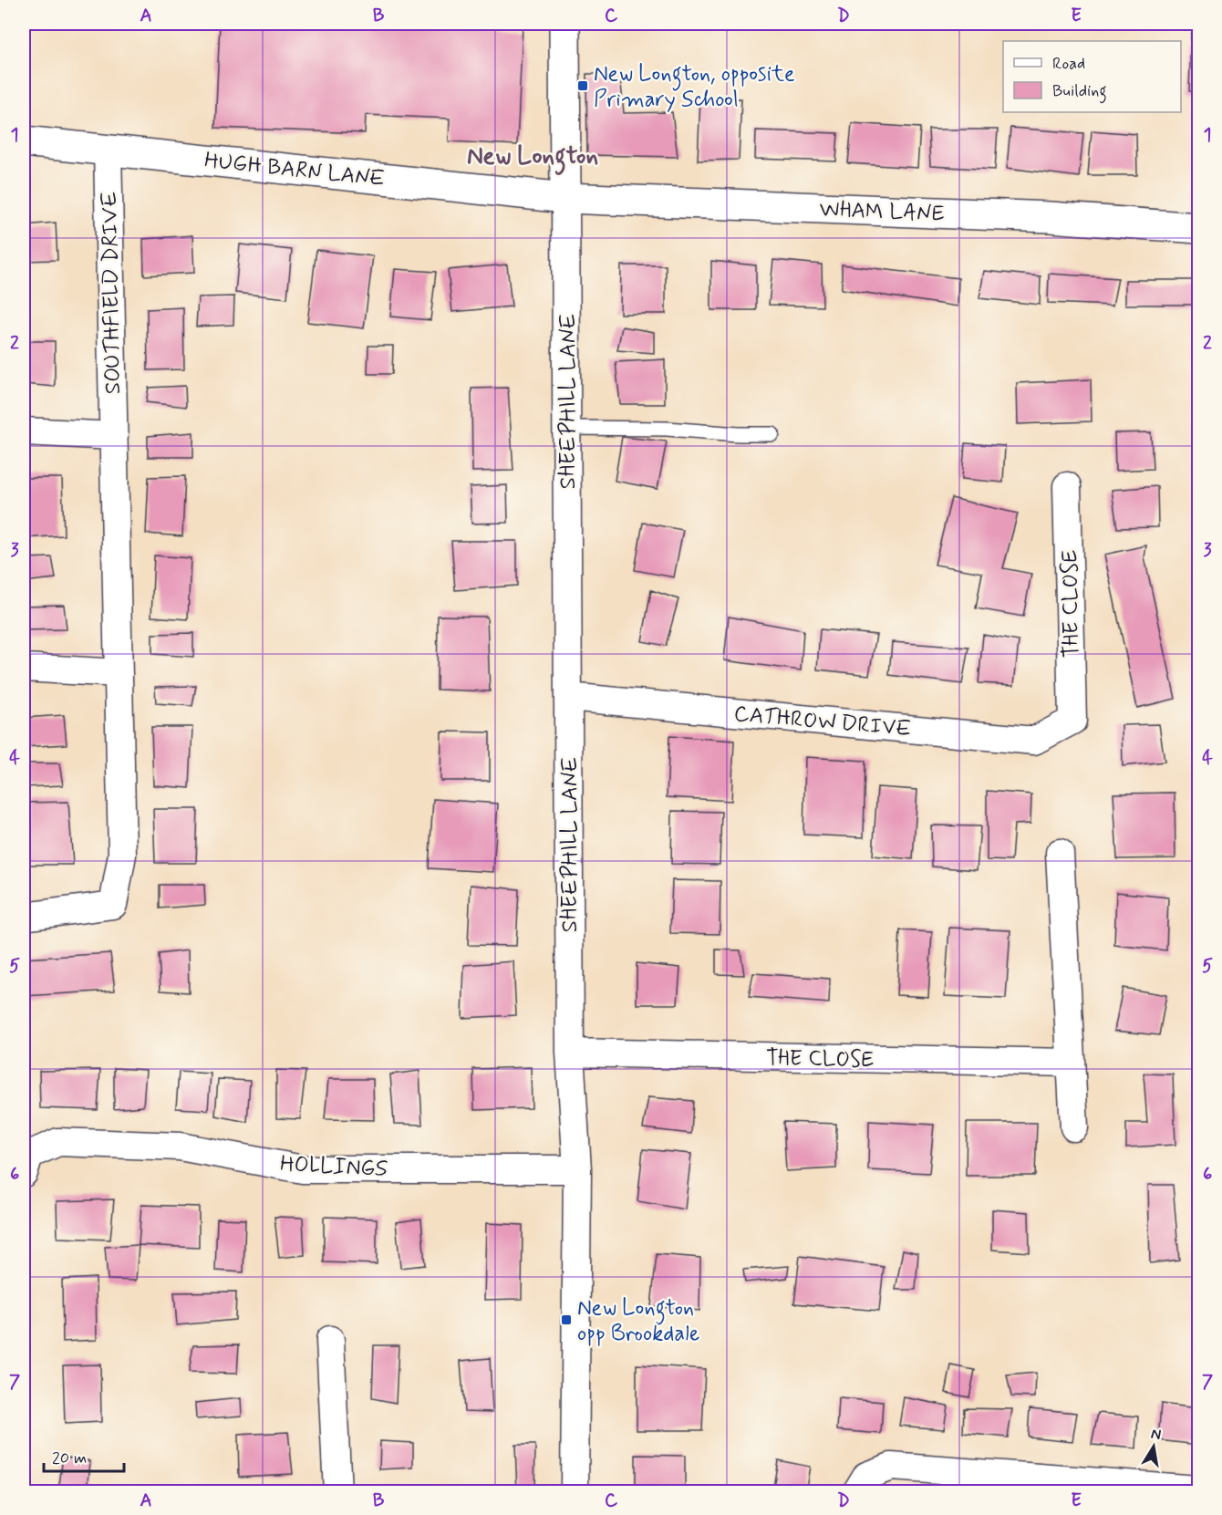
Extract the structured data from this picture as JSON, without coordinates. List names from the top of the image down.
{
  "streets": {
    "street": [
      "HUGH BARN LANE",
      "WHAM LANE",
      "SOUTHFIELD DRIVE",
      "SHEEPHILL LANE",
      "THE CLOSE",
      "CATHROW DRIVE",
      "HOLLINGS"
    ]
  },
  "crossings": [
    ["HUGH BARN LANE", "WHAM LANE"],
    ["HUGH BARN LANE", "SOUTHFIELD DRIVE"],
    ["HUGH BARN LANE", "SHEEPHILL LANE"],
    ["WHAM LANE", "SHEEPHILL LANE"],
    ["SHEEPHILL LANE", "THE CLOSE"],
    ["SHEEPHILL LANE", "CATHROW DRIVE"],
    ["SHEEPHILL LANE", "HOLLINGS"],
    ["THE CLOSE", "CATHROW DRIVE"]
  ],
  "districts": ["New Longton"],
  "places": {
    "transit": ["New Longton, opposite Primary School", "New Longton opp Brookdale"]
  },
  "legend": ["Road", "Building"],
  "scale_bar": "20 m",
  "north": "top",
  "grid": {
    "columns": [
      "A",
      "B",
      "C",
      "D",
      "E"
    ],
    "rows": [
      "1",
      "2",
      "3",
      "4",
      "5",
      "6",
      "7"
    ]
  }
}
